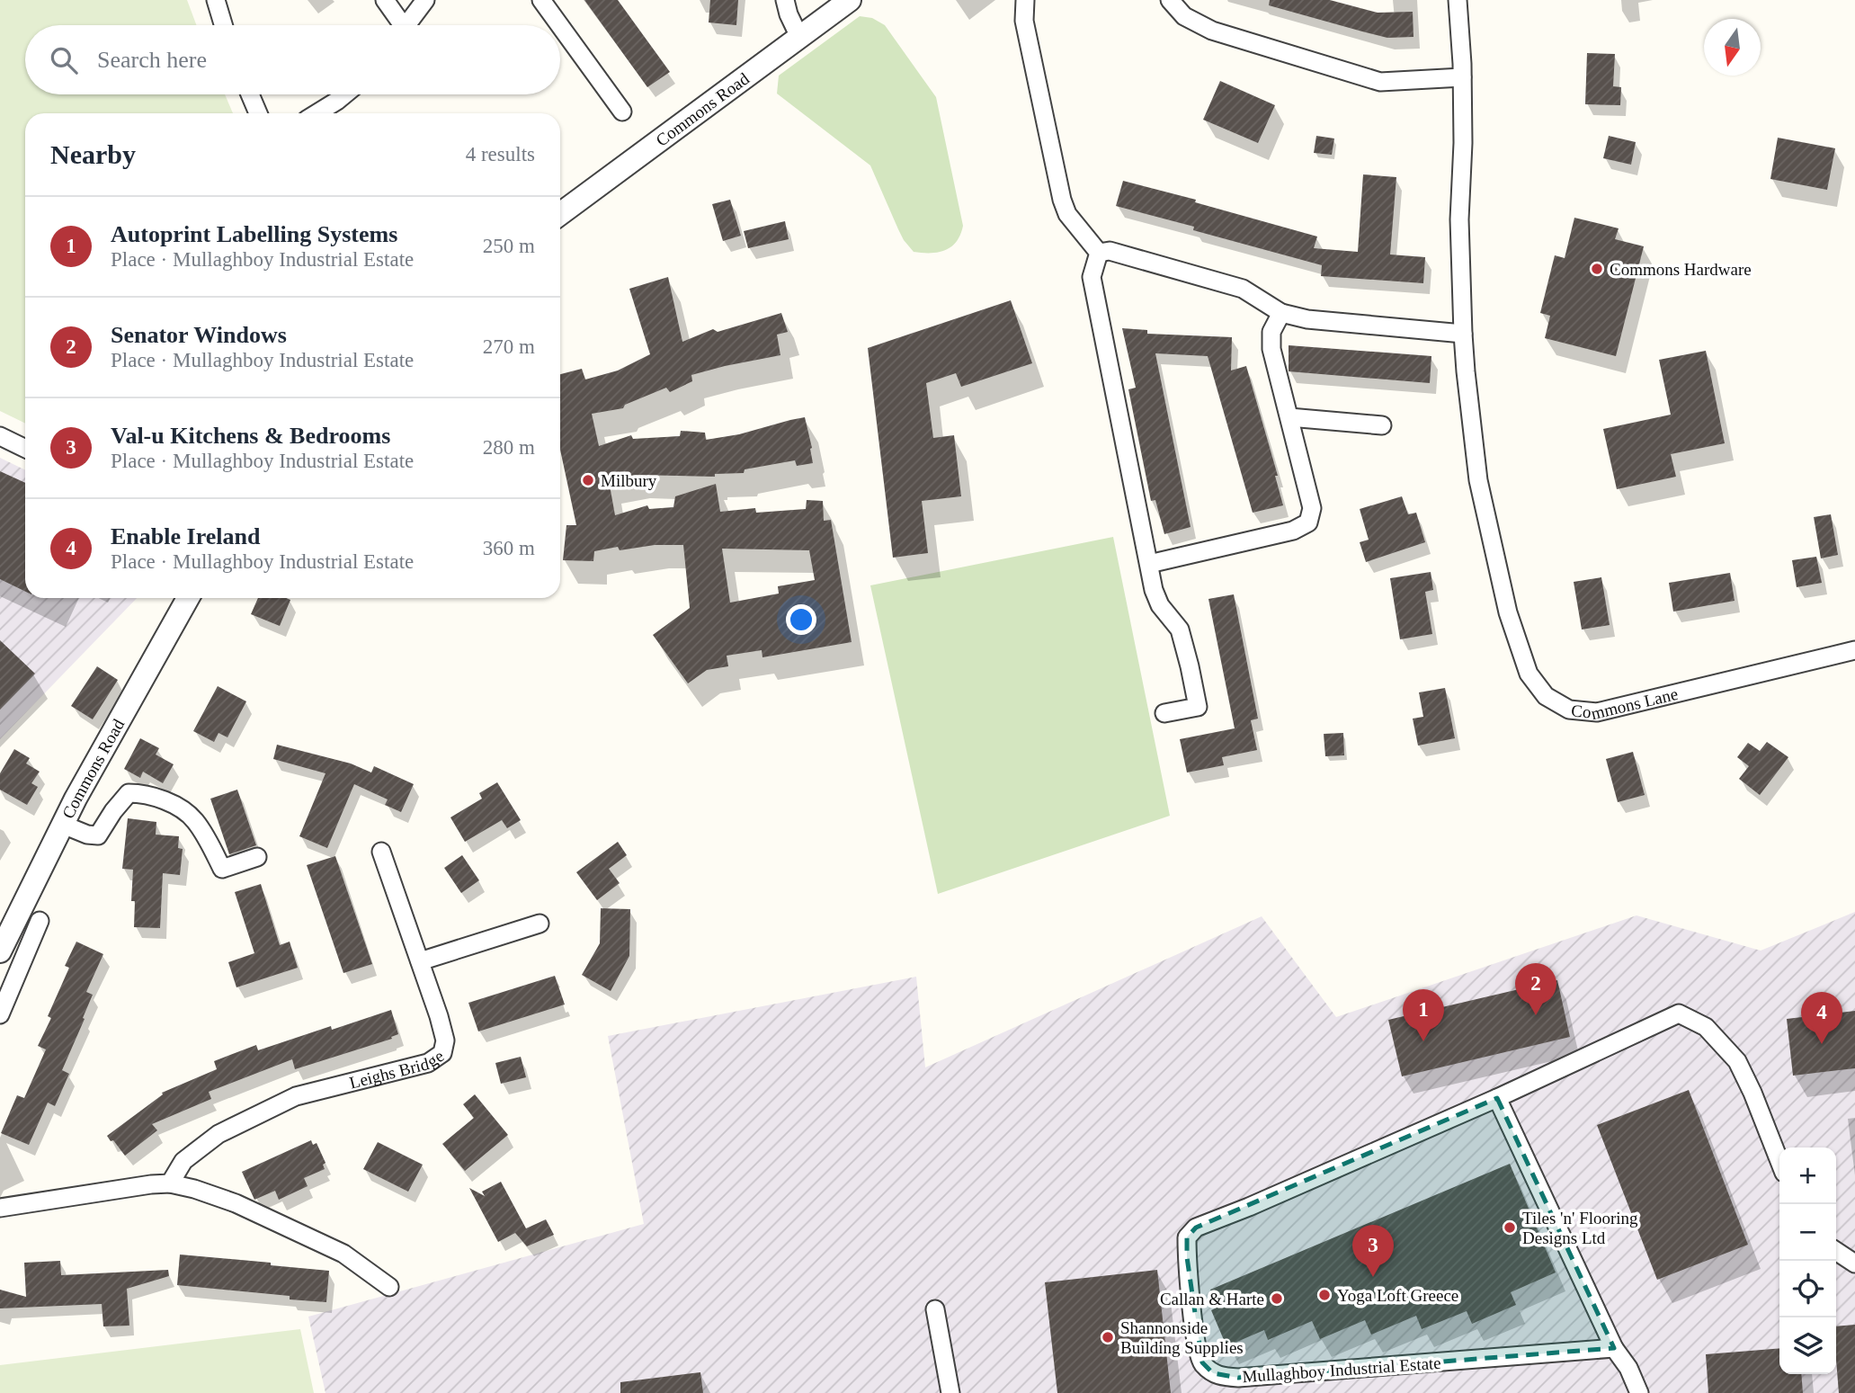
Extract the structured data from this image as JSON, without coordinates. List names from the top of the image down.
{
  "streets": {
    "street": [
      "Commons Road",
      "Commons Lane",
      "Leighs Bridge",
      "Mullaghboy Industrial Estate"
    ]
  },
  "places": [
    "Commons Hardware",
    "Milbury",
    "Tiles 'n' Flooring Designs Ltd",
    "Yoga Loft Greece",
    "Callan & Harte",
    "Shannonside Building Supplies"
  ],
  "north": "bottom",
  "page": {
    "search": "Search here",
    "heading": ["Nearby", "4 results"],
    "list": [
      {
        "mark": "1",
        "name": "Autoprint Labelling Systems",
        "note": "Place · Mullaghboy Industrial Estate",
        "value": "250 m"
      },
      {
        "mark": "2",
        "name": "Senator Windows",
        "note": "Place · Mullaghboy Industrial Estate",
        "value": "270 m"
      },
      {
        "mark": "3",
        "name": "Val-u Kitchens & Bedrooms",
        "note": "Place · Mullaghboy Industrial Estate",
        "value": "280 m"
      },
      {
        "mark": "4",
        "name": "Enable Ireland",
        "note": "Place · Mullaghboy Industrial Estate",
        "value": "360 m"
      }
    ],
    "pins": [
      "2",
      "1",
      "4",
      "3"
    ],
    "map_buttons": ["+", "−"]
  }
}
